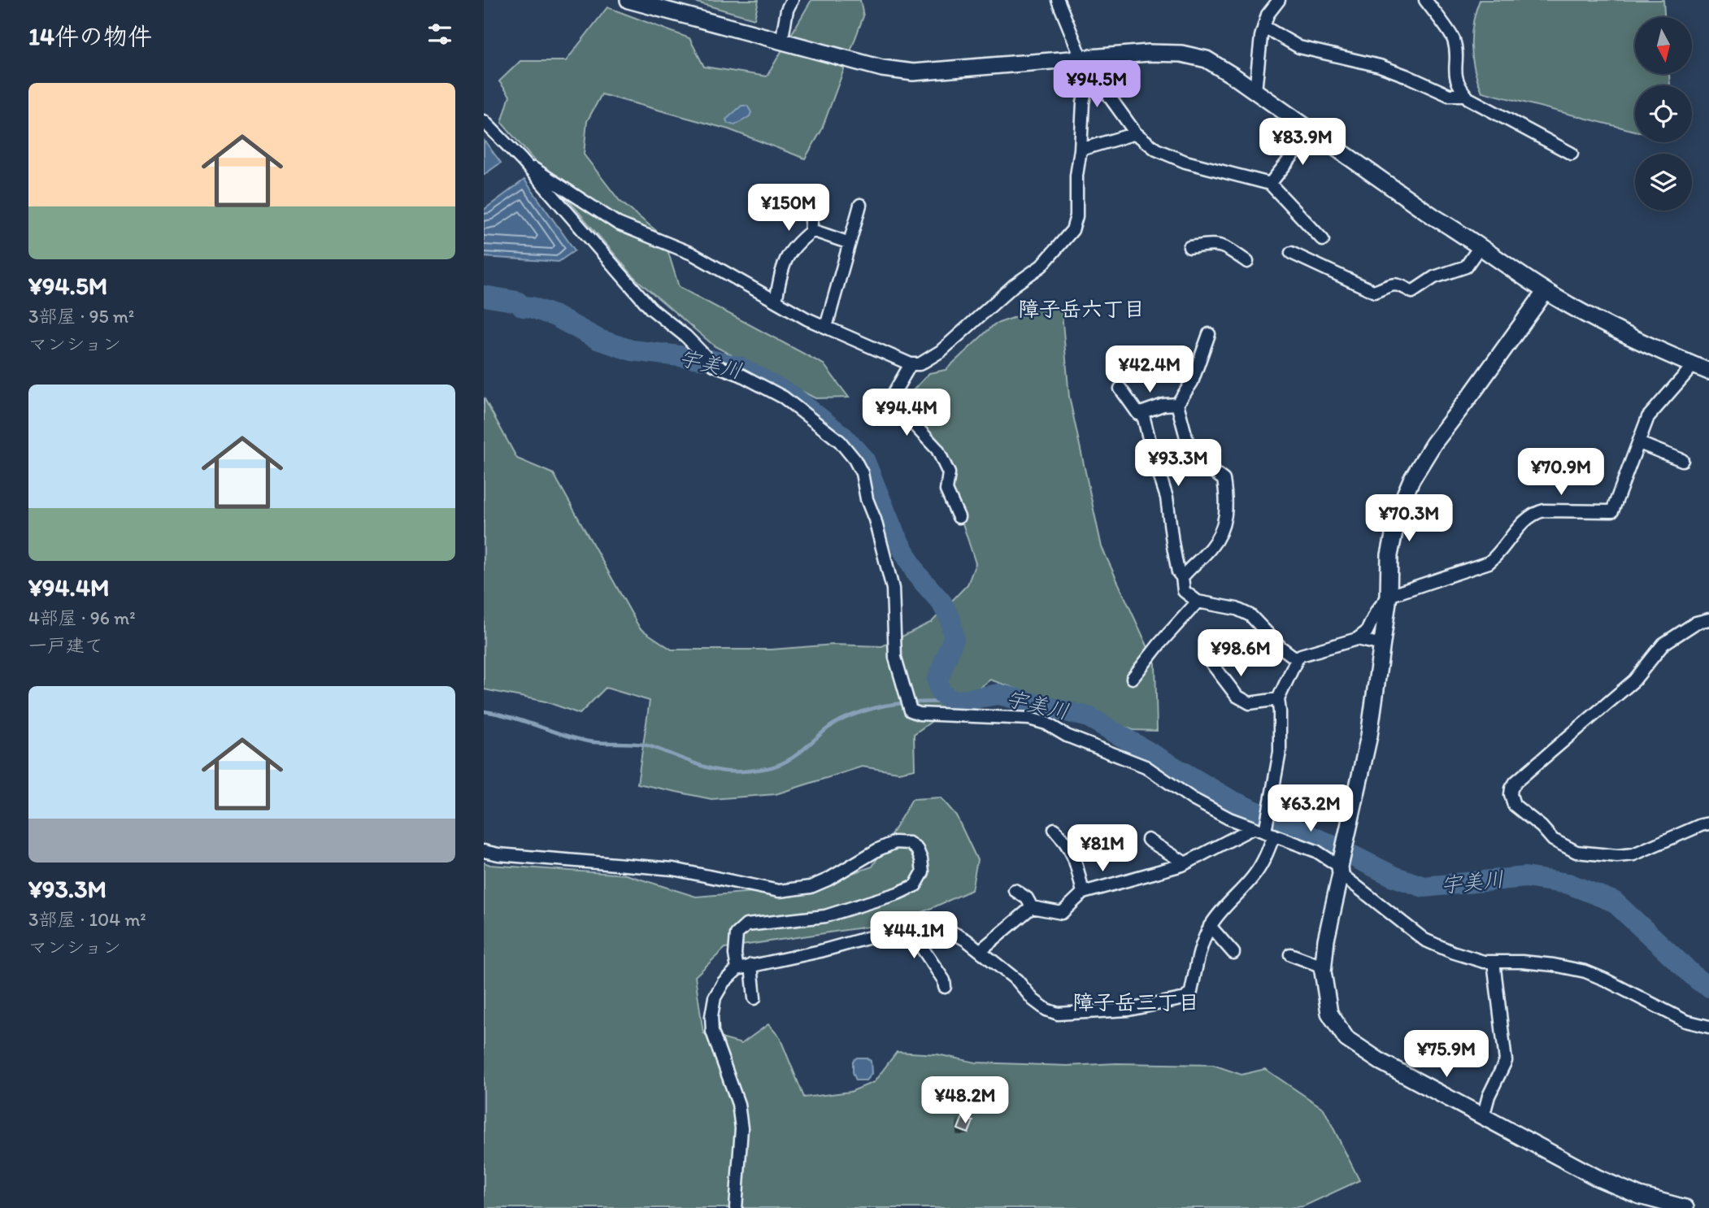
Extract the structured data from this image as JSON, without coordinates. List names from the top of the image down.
{
  "districts": ["障子岳六丁目", "障子岳三丁目"],
  "water": ["宇美川"],
  "north": "bottom",
  "page": {
    "heading": "14件の物件",
    "price": [
      "¥94.5M",
      "¥83.9M",
      "¥150M",
      "¥42.4M",
      "¥94.4M",
      "¥93.3M",
      "¥70.9M",
      "¥70.3M",
      "¥98.6M",
      "¥63.2M",
      "¥81M",
      "¥44.1M",
      "¥75.9M",
      "¥48.2M"
    ],
    "list": [
      {
        "name": "¥94.5M",
        "note": "3部屋 · 95 m² · マンション"
      },
      {
        "name": "¥94.4M",
        "note": "4部屋 · 96 m² · 一戸建て"
      },
      {
        "name": "¥93.3M",
        "note": "3部屋 · 104 m² · マンション"
      }
    ]
  }
}
